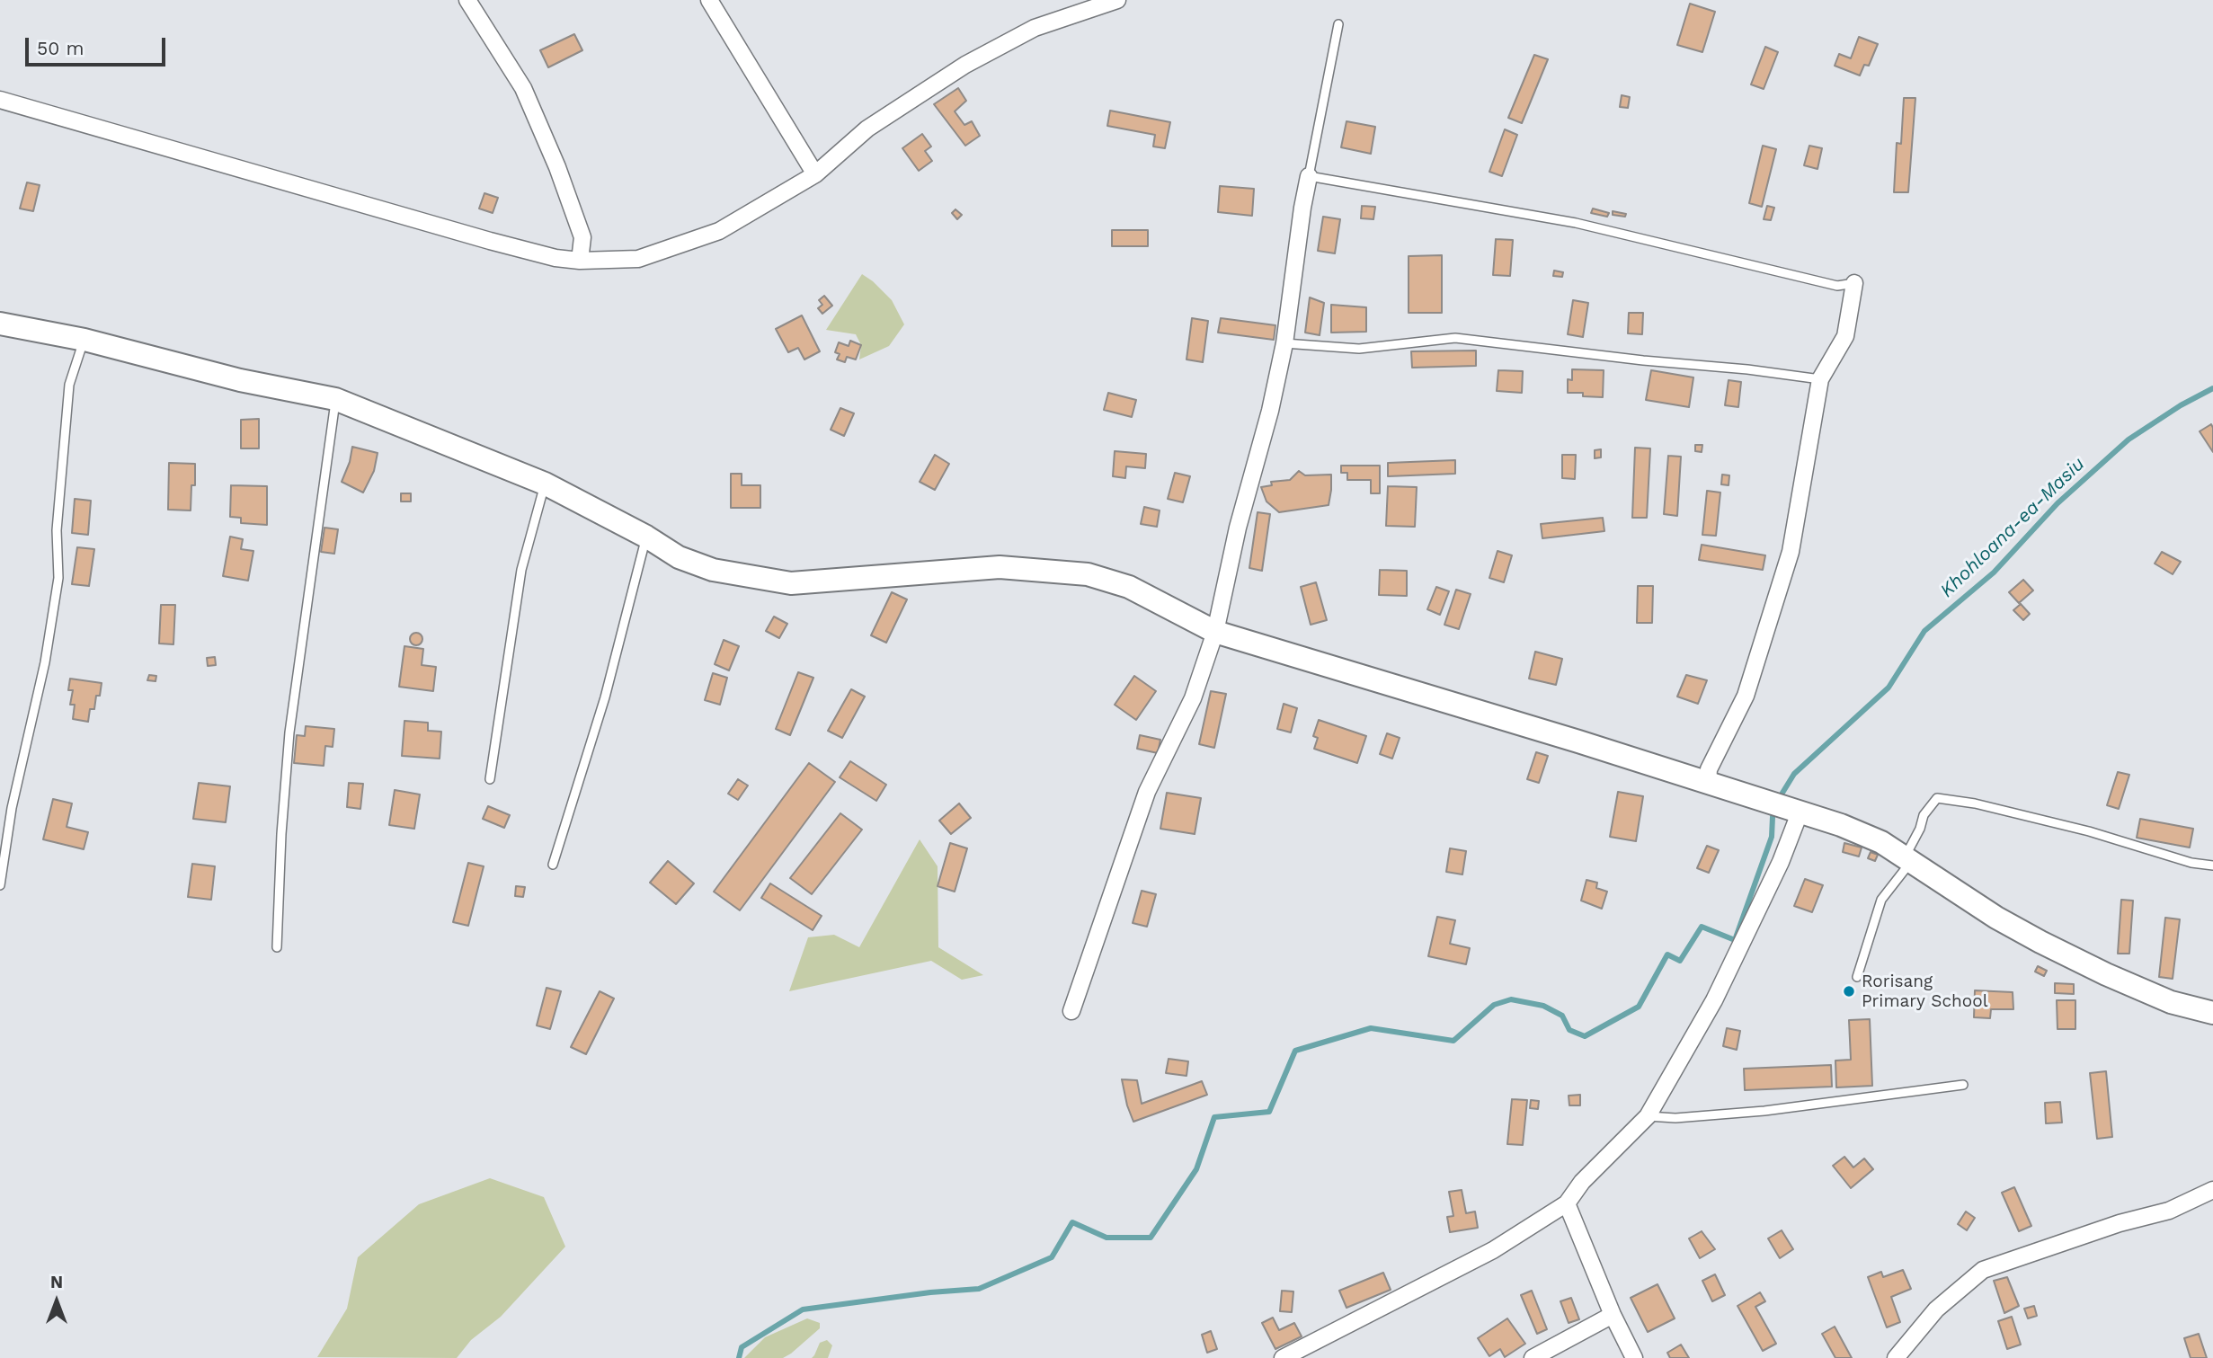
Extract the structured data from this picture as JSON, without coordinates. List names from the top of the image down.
{
  "water": ["Khohloana-ea-Masiu"],
  "places": ["Rorisang Primary School"],
  "scale_bar": "50 m",
  "north": "top"
}
